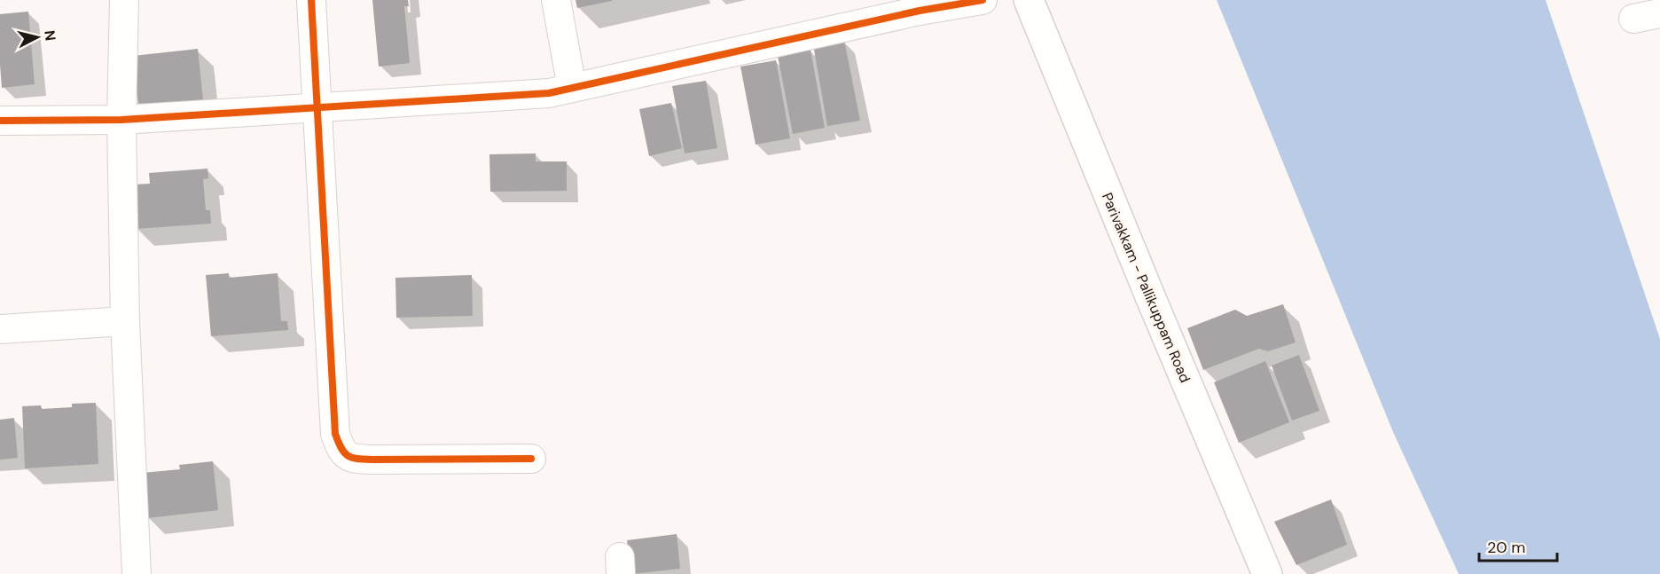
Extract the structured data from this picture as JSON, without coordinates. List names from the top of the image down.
{
  "streets": {
    "street": ["Parivakkam - Pallikuppam Road"]
  },
  "scale_bar": "20 m",
  "north": "right"
}
